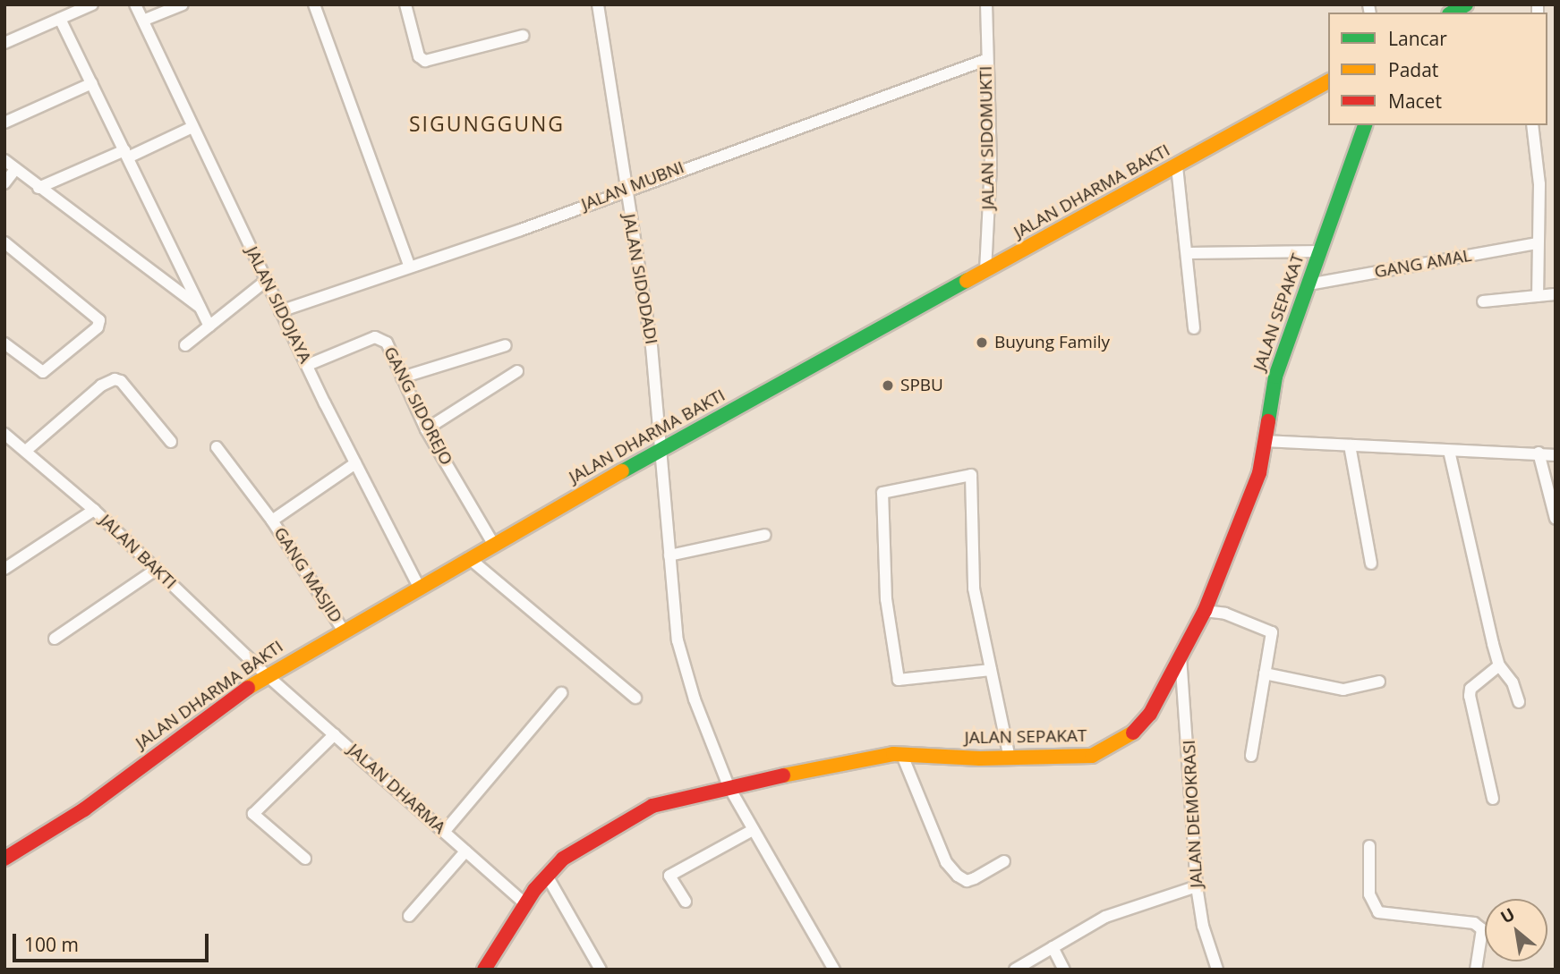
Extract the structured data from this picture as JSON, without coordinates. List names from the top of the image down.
{
  "streets": {
    "main road": ["JALAN DHARMA BAKTI", "JALAN SEPAKAT"],
    "street": [
      "JALAN SIDOMUKTI",
      "JALAN MUBNI",
      "GANG AMAL",
      "JALAN SIDODADI",
      "JALAN SIDOJAYA",
      "GANG SIDOREJO",
      "JALAN BAKTI",
      "GANG MASJID",
      "JALAN DHARMA",
      "JALAN DEMOKRASI"
    ]
  },
  "crossings": [
    ["JALAN SIDOMUKTI", "JALAN MUBNI"],
    ["JALAN SIDOMUKTI", "JALAN DHARMA BAKTI"],
    ["JALAN MUBNI", "JALAN SIDODADI"],
    ["JALAN MUBNI", "JALAN SIDOJAYA"],
    ["JALAN DHARMA BAKTI", "JALAN SIDODADI"],
    ["JALAN DHARMA BAKTI", "JALAN SIDOJAYA"],
    ["JALAN DHARMA BAKTI", "GANG SIDOREJO"],
    ["JALAN DHARMA BAKTI", "JALAN BAKTI"],
    ["JALAN DHARMA BAKTI", "GANG MASJID"],
    ["JALAN DHARMA BAKTI", "JALAN DHARMA"],
    ["GANG AMAL", "JALAN SEPAKAT"],
    ["JALAN SIDODADI", "JALAN SEPAKAT"],
    ["JALAN SIDOJAYA", "GANG SIDOREJO"],
    ["JALAN SEPAKAT", "JALAN DHARMA"],
    ["JALAN SEPAKAT", "JALAN DEMOKRASI"],
    ["JALAN BAKTI", "JALAN DHARMA"]
  ],
  "districts": ["SIGUNGGUNG"],
  "places": ["Buyung Family", "SPBU"],
  "legend": ["Lancar", "Padat", "Macet"],
  "scale_bar": "100 m",
  "north": "top left"
}
